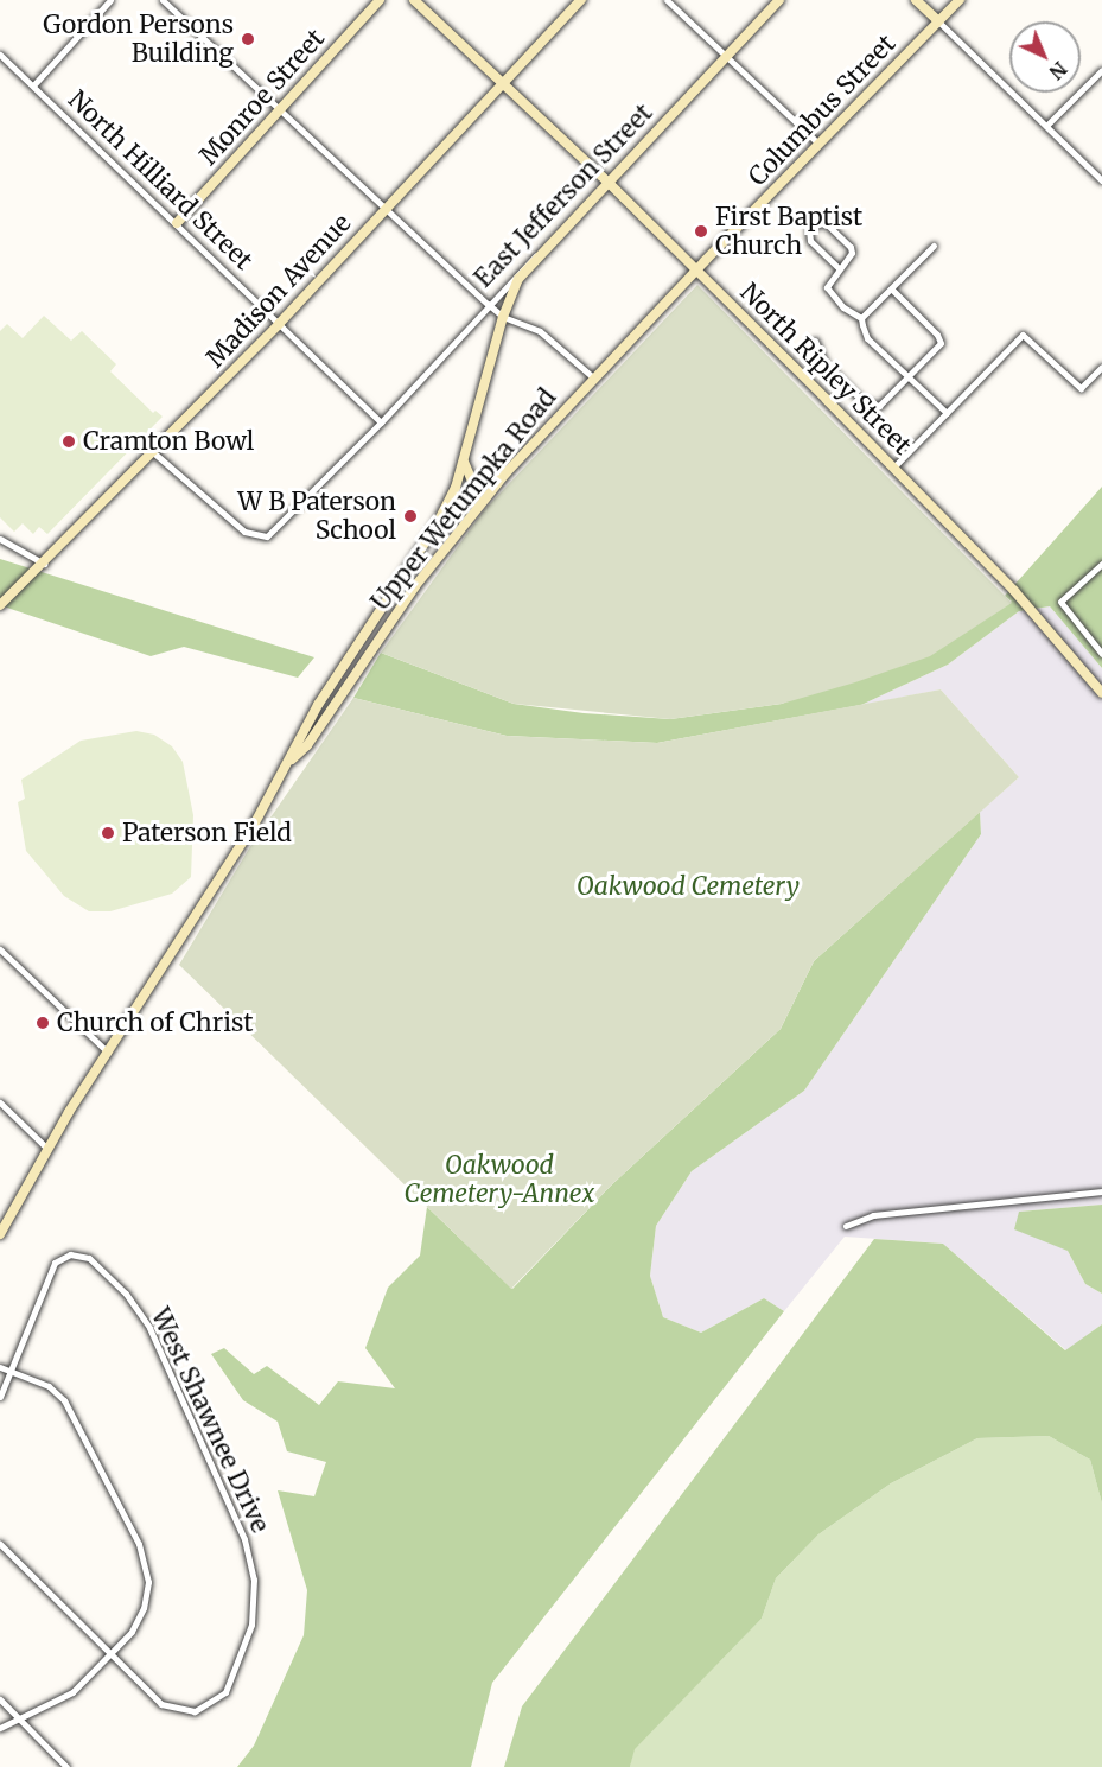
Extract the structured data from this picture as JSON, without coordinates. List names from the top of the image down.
{
  "streets": {
    "main road": [
      "Monroe Street",
      "Columbus Street",
      "East Jefferson Street",
      "Madison Avenue",
      "North Ripley Street",
      "Upper Wetumpka Road"
    ],
    "street": ["North Hilliard Street", "West Shawnee Drive"]
  },
  "crossings": [
    ["Monroe Street", "North Hilliard Street"],
    ["Columbus Street", "North Ripley Street"],
    ["Columbus Street", "Upper Wetumpka Road"],
    ["North Hilliard Street", "East Jefferson Street"],
    ["North Hilliard Street", "Madison Avenue"],
    ["East Jefferson Street", "Madison Avenue"],
    ["East Jefferson Street", "North Ripley Street"],
    ["East Jefferson Street", "Upper Wetumpka Road"],
    ["Madison Avenue", "North Ripley Street"]
  ],
  "parks": ["Oakwood Cemetery", "Oakwood Cemetery-Annex"],
  "places": [
    "Gordon Persons Building",
    "First Baptist Church",
    "Cramton Bowl",
    "W B Paterson School",
    "Paterson Field",
    "Church of Christ"
  ],
  "north": "bottom right"
}
